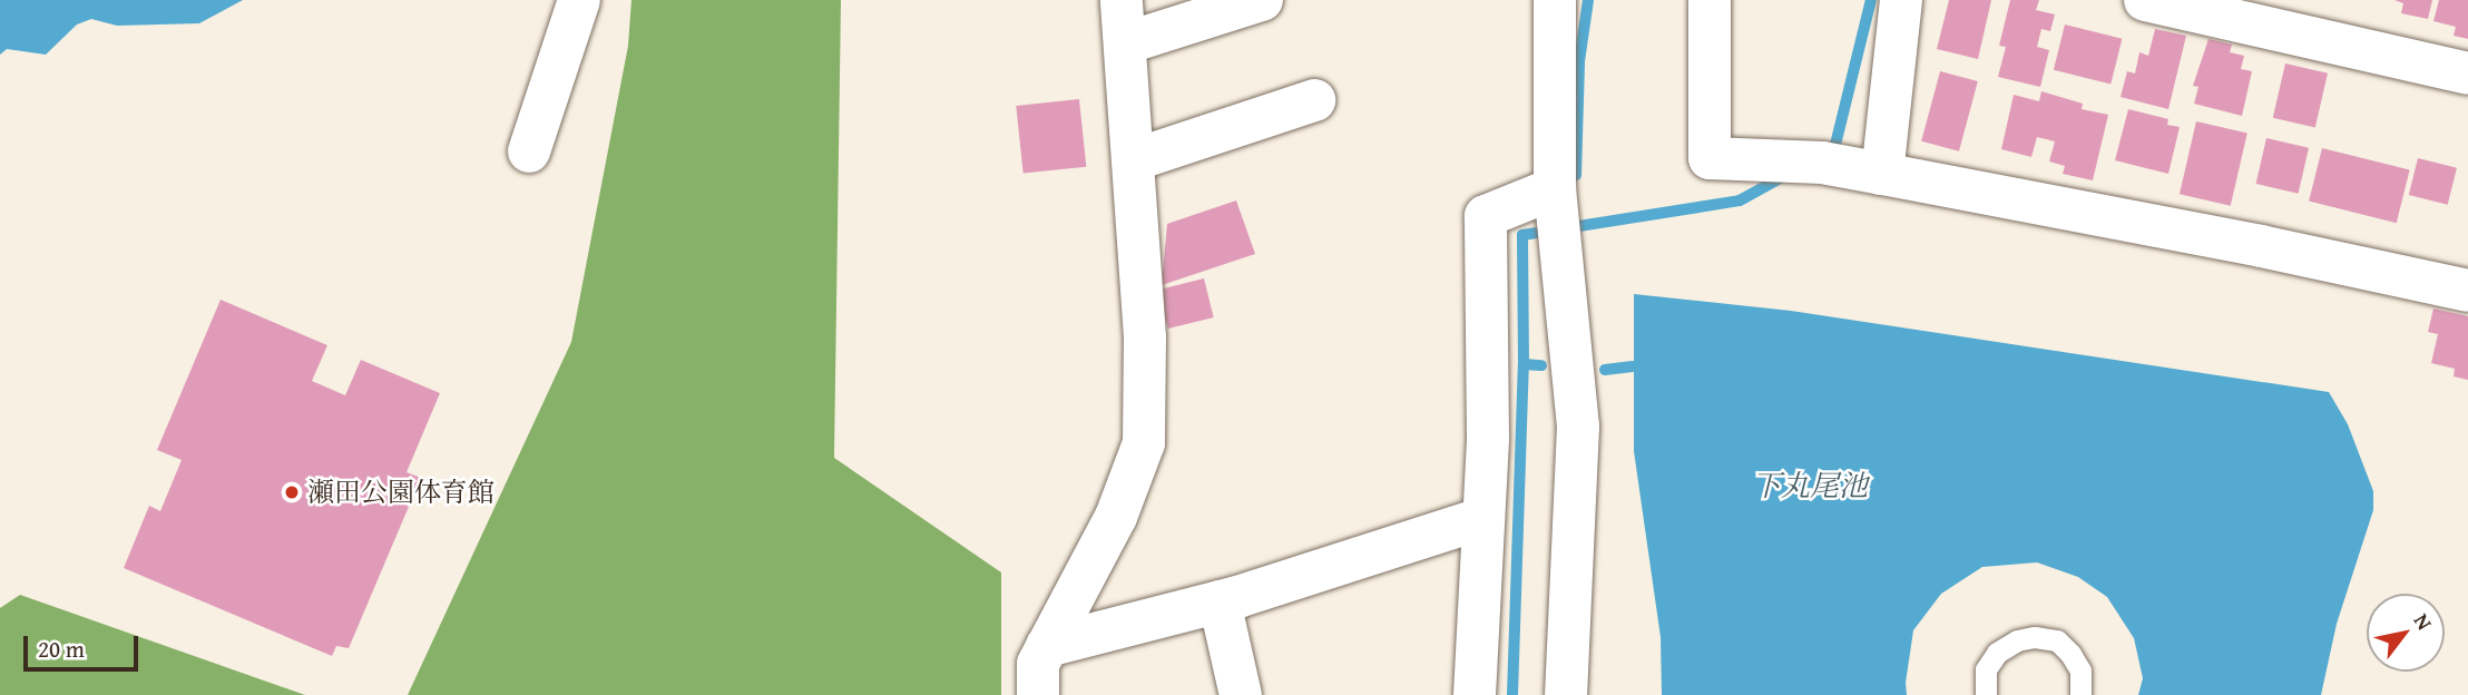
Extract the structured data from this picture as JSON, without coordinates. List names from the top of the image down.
{
  "water": ["下丸尾池"],
  "places": ["瀬田公園体育館"],
  "scale_bar": "20 m",
  "north": "top right"
}
